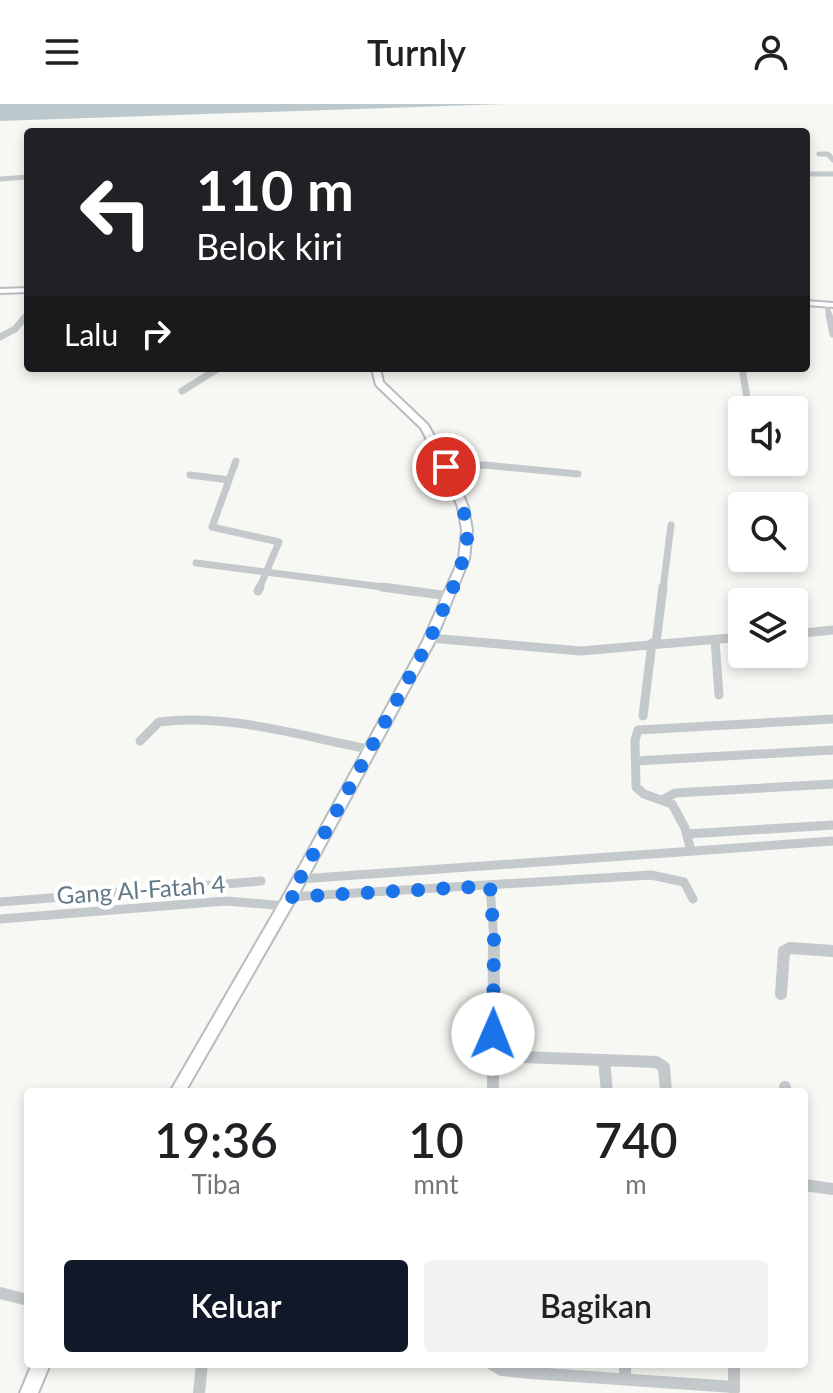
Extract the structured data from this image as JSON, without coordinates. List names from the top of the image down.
{
  "streets": {
    "street": ["Gang Al-Fatah 4"]
  },
  "page": {
    "header": "Turnly",
    "turn": ["110 m", "Belok kiri"],
    "then": "Lalu",
    "eta": [
      "19:36",
      "Tiba",
      "10",
      "mnt",
      "740",
      "m"
    ],
    "buttons": ["Keluar", "Bagikan"]
  }
}
